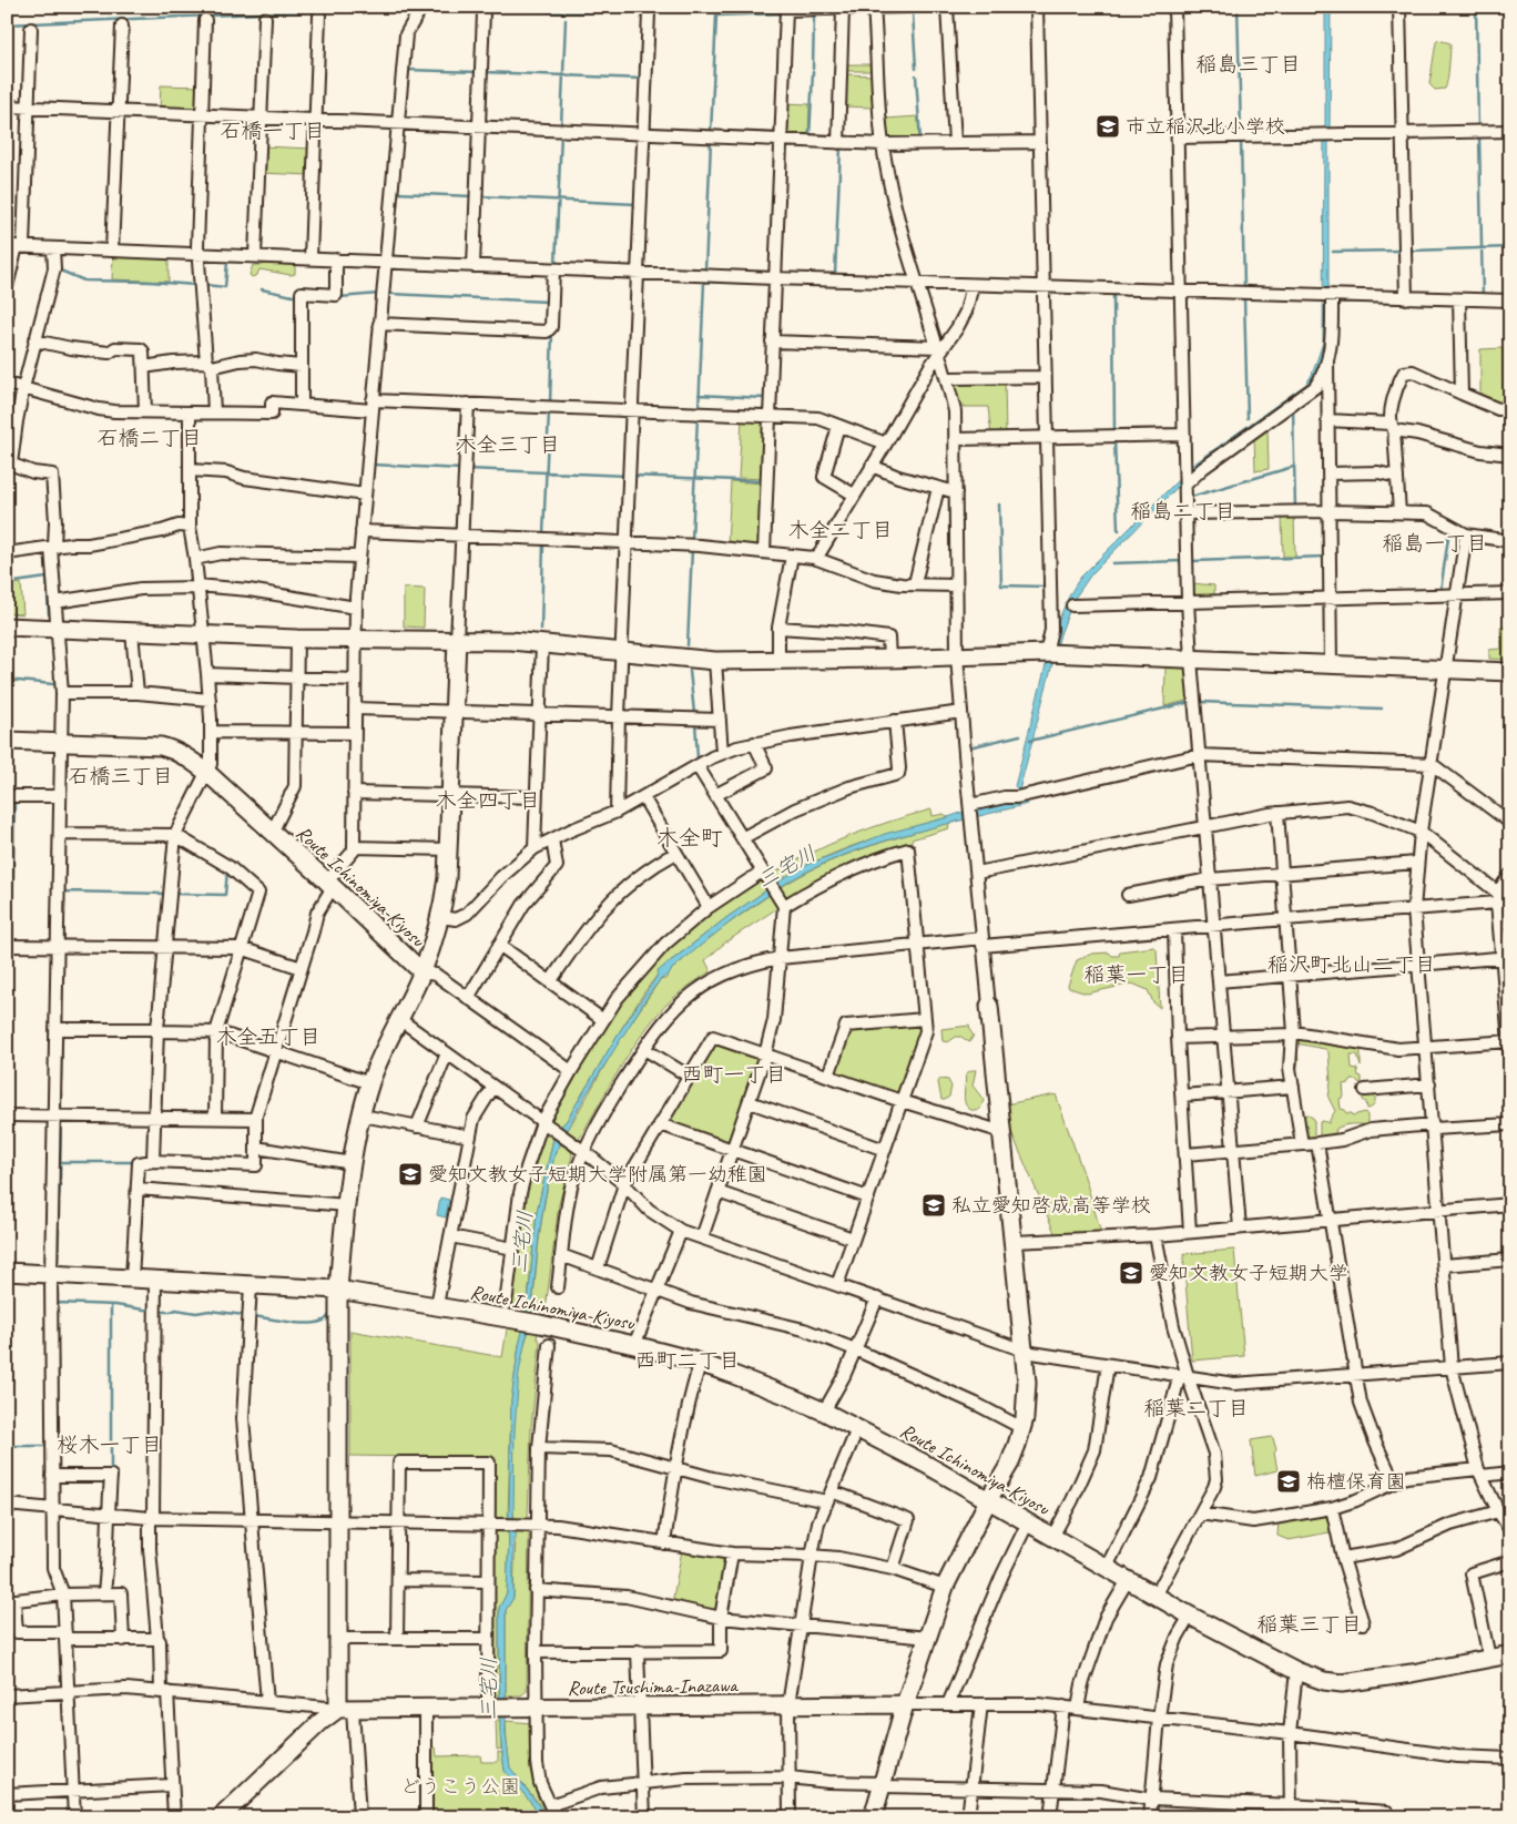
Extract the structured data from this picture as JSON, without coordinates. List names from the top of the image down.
{
  "streets": {
    "street": ["Route Ichinomiya-Kiyosu", "Route Tsushima-Inazawa"]
  },
  "districts": [
    "稲島三丁目",
    "石橋一丁目",
    "石橋二丁目",
    "木全三丁目",
    "稲島二丁目",
    "木全二丁目",
    "稲島一丁目",
    "石橋三丁目",
    "木全四丁目",
    "木全町",
    "稲沢町北山二丁目",
    "稲葉一丁目",
    "木全五丁目",
    "西町一丁目",
    "西町二丁目",
    "稲葉二丁目",
    "桜木一丁目",
    "稲葉三丁目"
  ],
  "water": ["三宅川"],
  "parks": ["どうこう公園"],
  "places": {
    "school or university": [
      "市立稲沢北小学校",
      "愛知文教女子短期大学附属第一幼稚園",
      "私立愛知啓成高等学校",
      "愛知文教女子短期大学",
      "栴檀保育園"
    ]
  }
}
